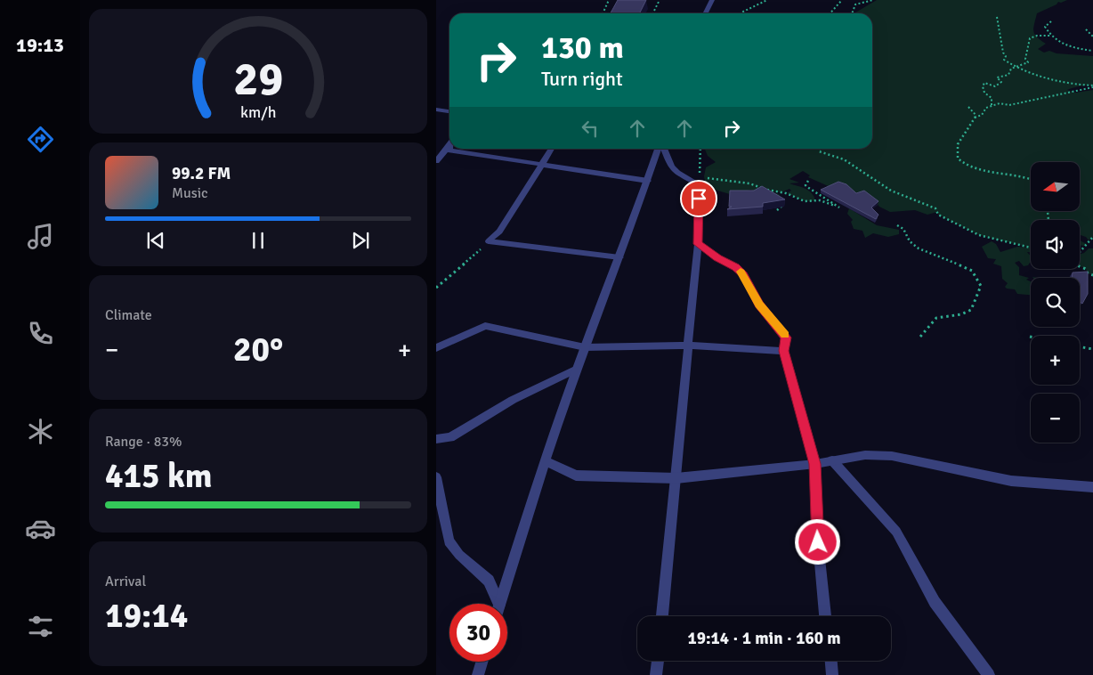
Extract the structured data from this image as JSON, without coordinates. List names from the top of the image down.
{
  "north": "left",
  "page": {
    "tabs": "19:13",
    "turn": ["130 m", "Turn right"],
    "song": ["99.2 FM", "Music"],
    "map_buttons": ["+", "−"],
    "tile": [
      "Climate",
      ["Range · 83%", "415 km"],
      ["Arrival", "19:14"]
    ],
    "heat": ["−", "20°", "+"],
    "limit": "30",
    "trip": "19:14 · 1 min · 160 m",
    "gauge": ["29", "km/h"]
  }
}
